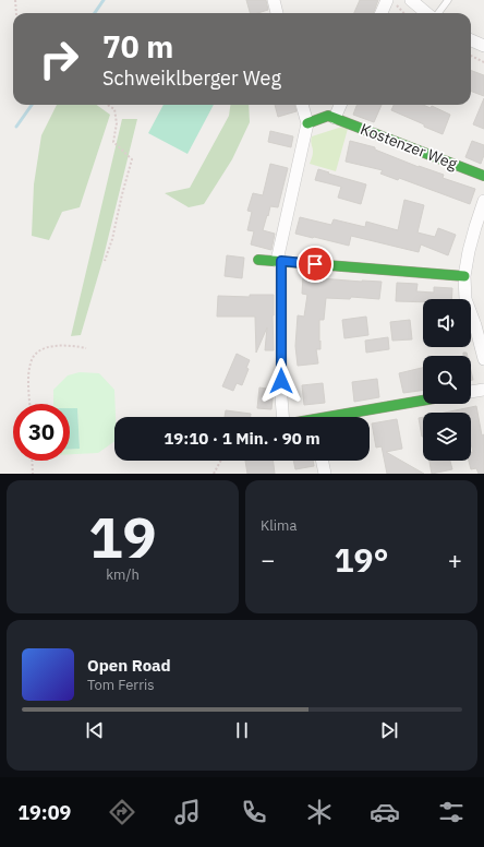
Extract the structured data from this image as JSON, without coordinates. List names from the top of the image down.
{
  "streets": {
    "street": ["Kostenzer Weg"]
  },
  "page": {
    "turn": ["70 m", "Schweiklberger Weg"],
    "limit": "30",
    "trip": "19:10 · 1 Min. · 90 m",
    "tile": [
      ["19", "km/h"],
      "Klima"
    ],
    "heat": ["−", "19°", "+"],
    "song": ["Open Road", "Tom Ferris"],
    "tabs": "19:09"
  }
}
